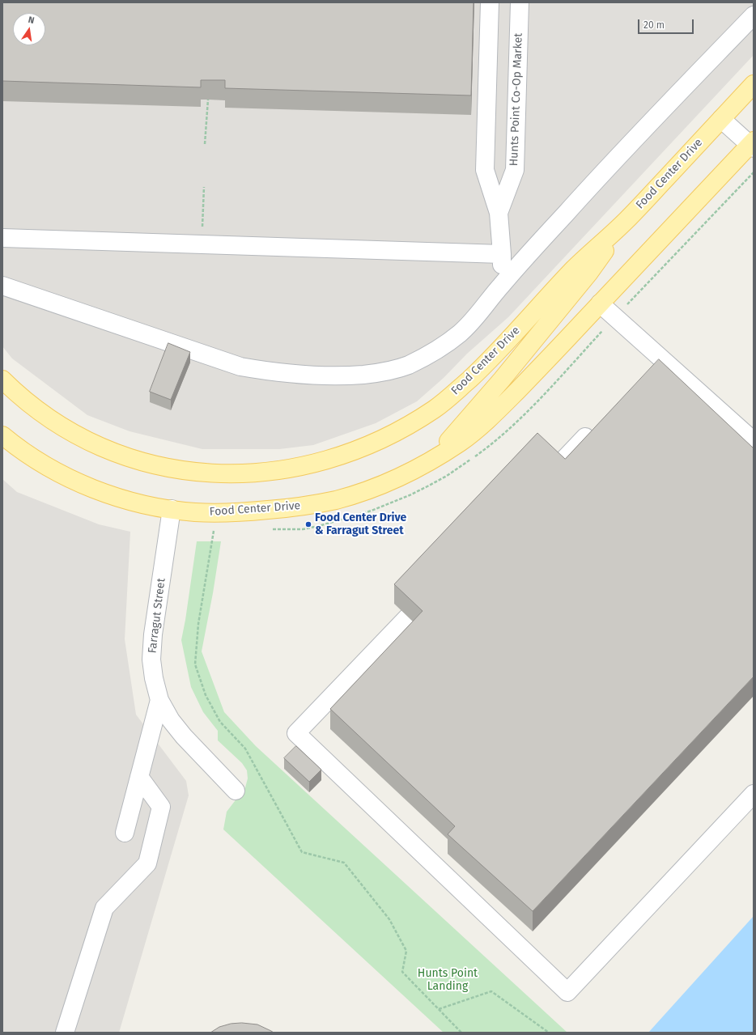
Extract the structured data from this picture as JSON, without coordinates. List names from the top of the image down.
{
  "streets": {
    "main road": ["Food Center Drive"],
    "street": ["Hunts Point Co-Op Market", "Farragut Street"]
  },
  "crossings": [
    ["Food Center Drive", "Farragut Street"]
  ],
  "parks": ["Hunts Point Landing"],
  "places": ["Food Center Drive & Farragut Street"],
  "scale_bar": "20 m",
  "north": "top"
}
